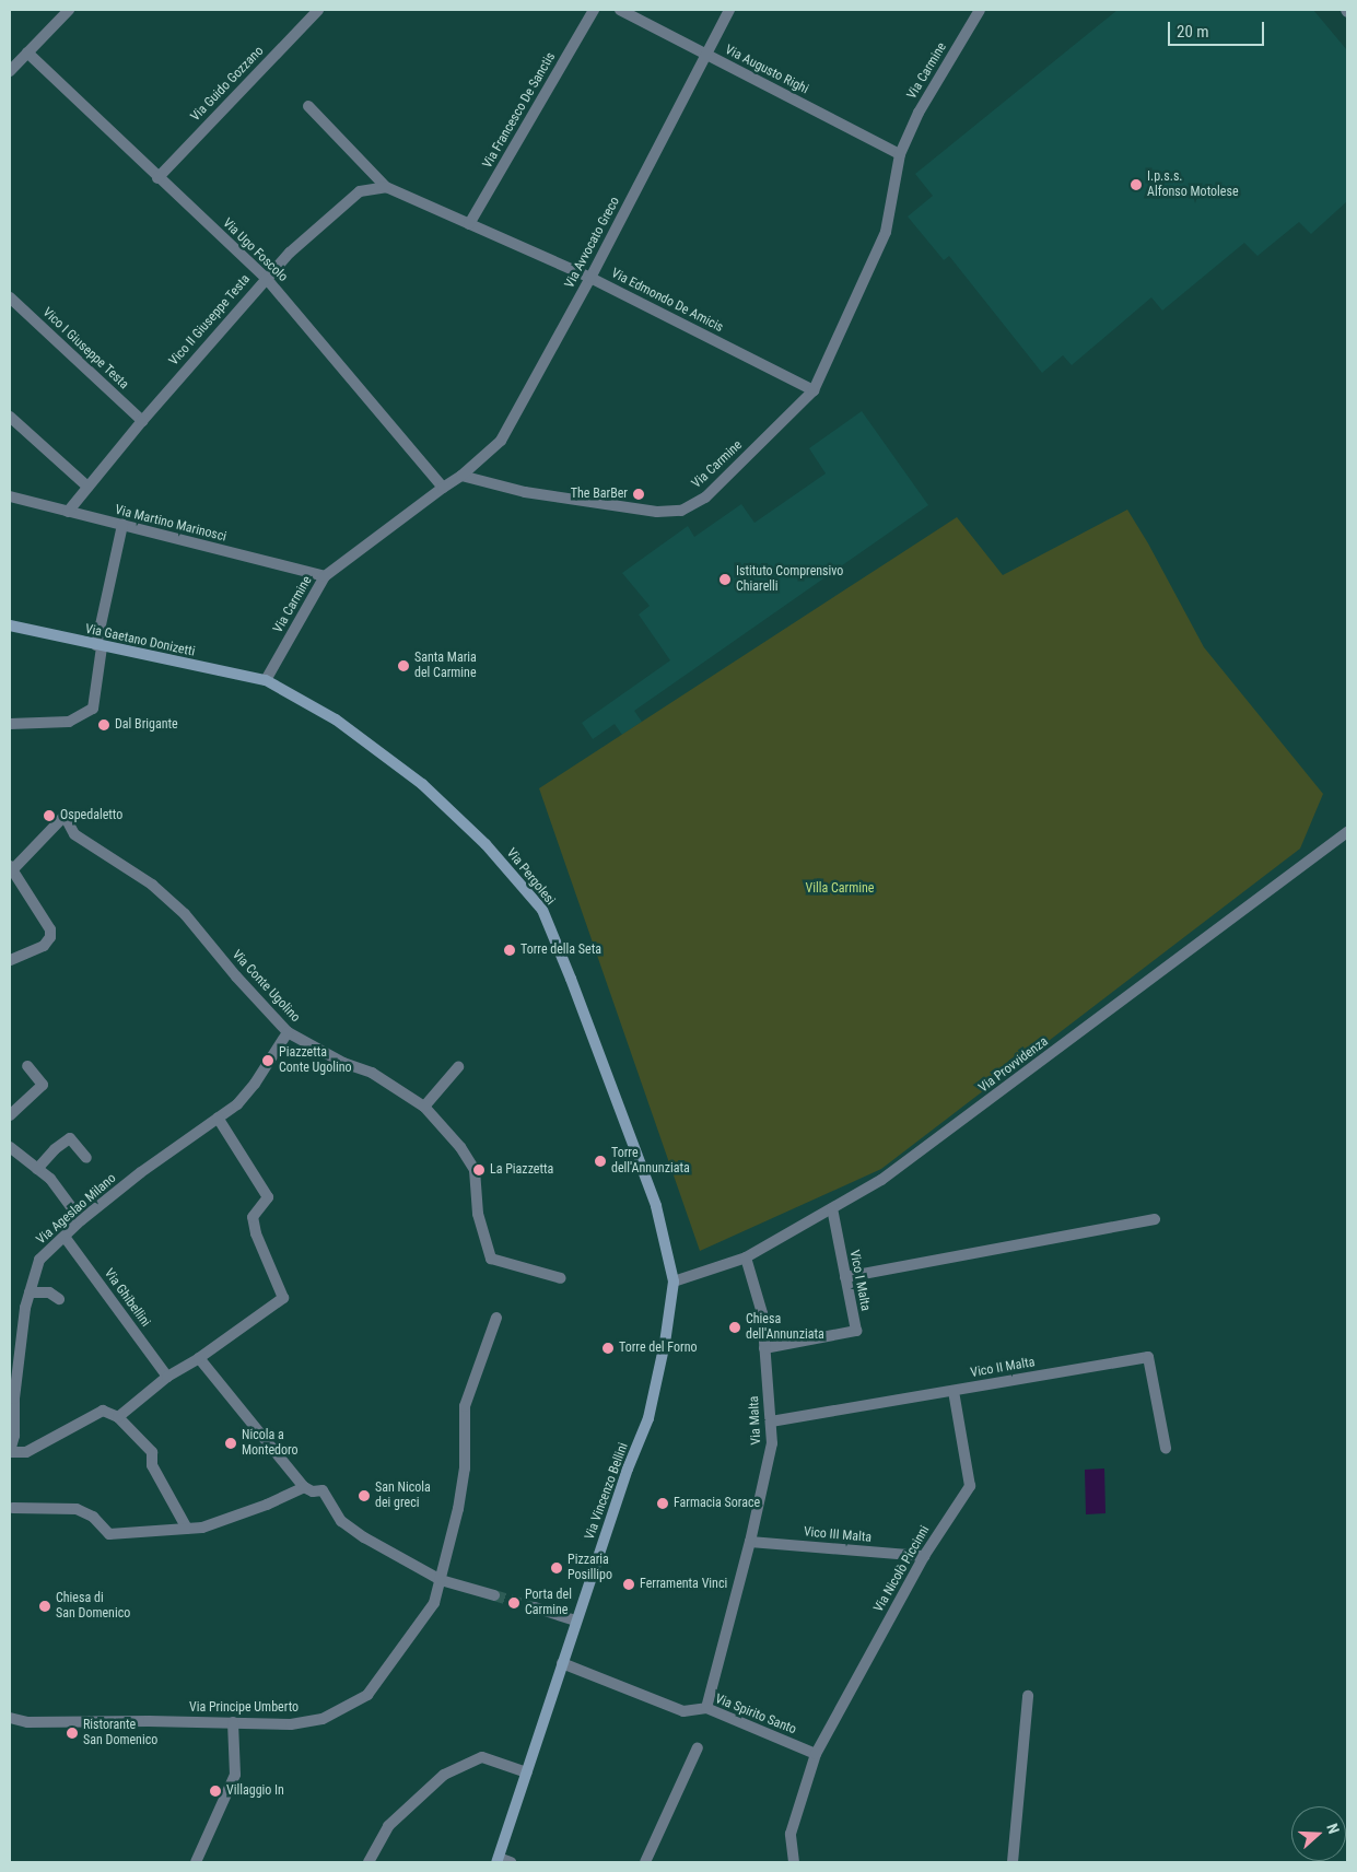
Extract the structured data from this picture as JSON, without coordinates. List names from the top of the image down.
{
  "streets": {
    "street": [
      "Via Augusto Righi",
      "Via Carmine",
      "Via Guido Gozzano",
      "Via Francesco De Sanctis",
      "Via Avvocato Greco",
      "Via Ugo Foscolo",
      "Via Edmondo De Amicis",
      "Vico II Giuseppe Testa",
      "Vico I Giuseppe Testa",
      "Via Martino Marinosci",
      "Via Gaetano Donizetti",
      "Via Pergolesi",
      "Via Conte Ugolino",
      "Via Provvidenza",
      "Via Ageslao Milano",
      "Vico I Malta",
      "Via Ghibellini",
      "Vico II Malta",
      "Via Malta",
      "Via Vincenzo Bellini",
      "Vico III Malta",
      "Via Nicolò Piccinni",
      "Via Principe Umberto",
      "Via Spirito Santo"
    ]
  },
  "crossings": [
    ["Via Augusto Righi", "Via Carmine"],
    ["Via Augusto Righi", "Via Avvocato Greco"],
    ["Via Carmine", "Via Avvocato Greco"],
    ["Via Carmine", "Via Ugo Foscolo"],
    ["Via Carmine", "Via Edmondo De Amicis"],
    ["Via Carmine", "Via Martino Marinosci"],
    ["Via Carmine", "Via Gaetano Donizetti"],
    ["Via Carmine", "Via Pergolesi"],
    ["Via Guido Gozzano", "Via Ugo Foscolo"],
    ["Via Francesco De Sanctis", "Via Edmondo De Amicis"],
    ["Via Avvocato Greco", "Via Edmondo De Amicis"],
    ["Via Ugo Foscolo", "Vico II Giuseppe Testa"],
    ["Via Edmondo De Amicis", "Vico II Giuseppe Testa"],
    ["Vico II Giuseppe Testa", "Vico I Giuseppe Testa"],
    ["Vico II Giuseppe Testa", "Via Martino Marinosci"],
    ["Via Gaetano Donizetti", "Via Pergolesi"],
    ["Via Pergolesi", "Via Provvidenza"],
    ["Via Pergolesi", "Via Vincenzo Bellini"],
    ["Via Conte Ugolino", "Via Ageslao Milano"],
    ["Via Provvidenza", "Vico I Malta"],
    ["Via Provvidenza", "Via Malta"],
    ["Via Provvidenza", "Via Vincenzo Bellini"],
    ["Via Ageslao Milano", "Via Ghibellini"],
    ["Vico I Malta", "Via Malta"],
    ["Vico II Malta", "Via Malta"],
    ["Vico II Malta", "Via Nicolò Piccinni"],
    ["Via Malta", "Vico III Malta"],
    ["Via Malta", "Via Spirito Santo"],
    ["Via Vincenzo Bellini", "Via Spirito Santo"],
    ["Vico III Malta", "Via Nicolò Piccinni"],
    ["Via Nicolò Piccinni", "Via Spirito Santo"]
  ],
  "parks": ["Villa Carmine"],
  "places": [
    "I.p.s.s. Alfonso Motolese",
    "The BarBer",
    "Istituto Comprensivo Chiarelli",
    "Santa Maria del Carmine",
    "Dal Brigante",
    "Ospedaletto",
    "Torre della Seta",
    "Piazzetta Conte Ugolino",
    "Torre dell'Annunziata",
    "La Piazzetta",
    "Chiesa dell'Annunziata",
    "Torre del Forno",
    "Nicola a Montedoro",
    "San Nicola dei greci",
    "Farmacia Sorace",
    "Pizzaria Posillipo",
    "Ferramenta Vinci",
    "Porta del Carmine",
    "Chiesa di San Domenico",
    "Ristorante San Domenico",
    "Villaggio In"
  ],
  "scale_bar": "20 m",
  "north": "right"
}
